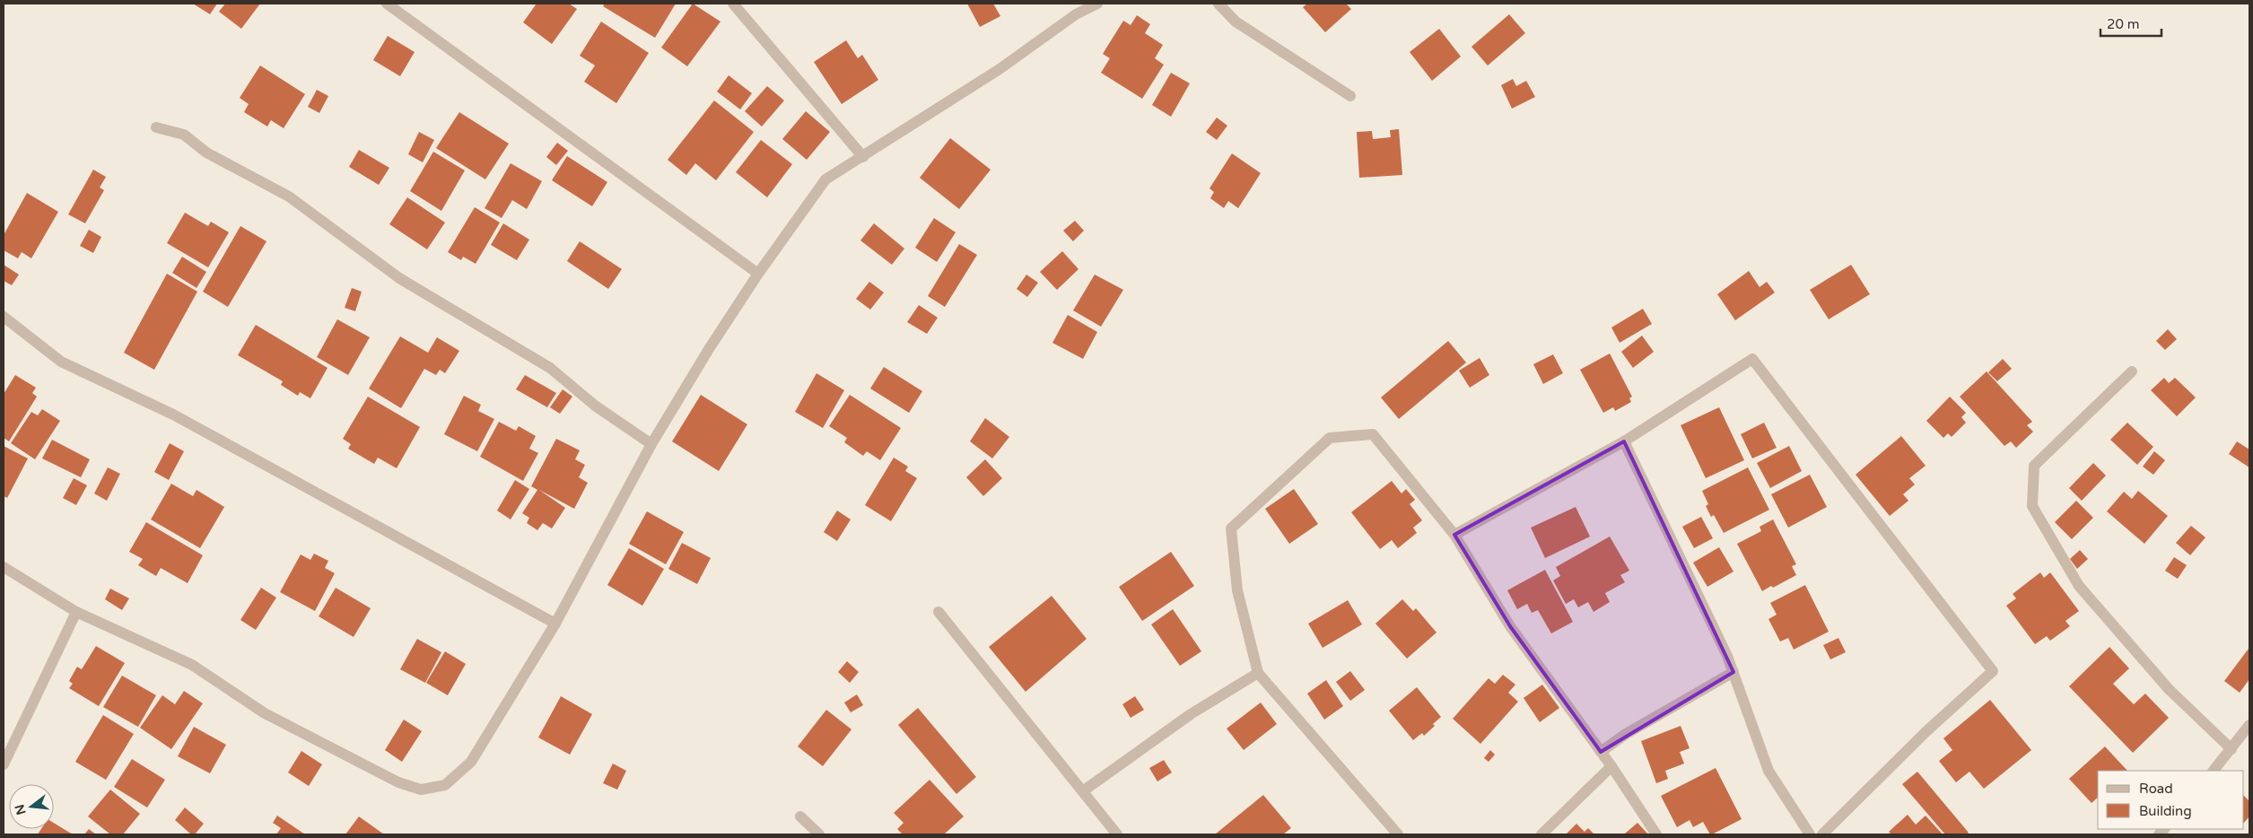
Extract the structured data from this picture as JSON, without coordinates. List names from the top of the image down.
{
  "legend": ["Road", "Building"],
  "scale_bar": "20 m",
  "north": "left"
}
